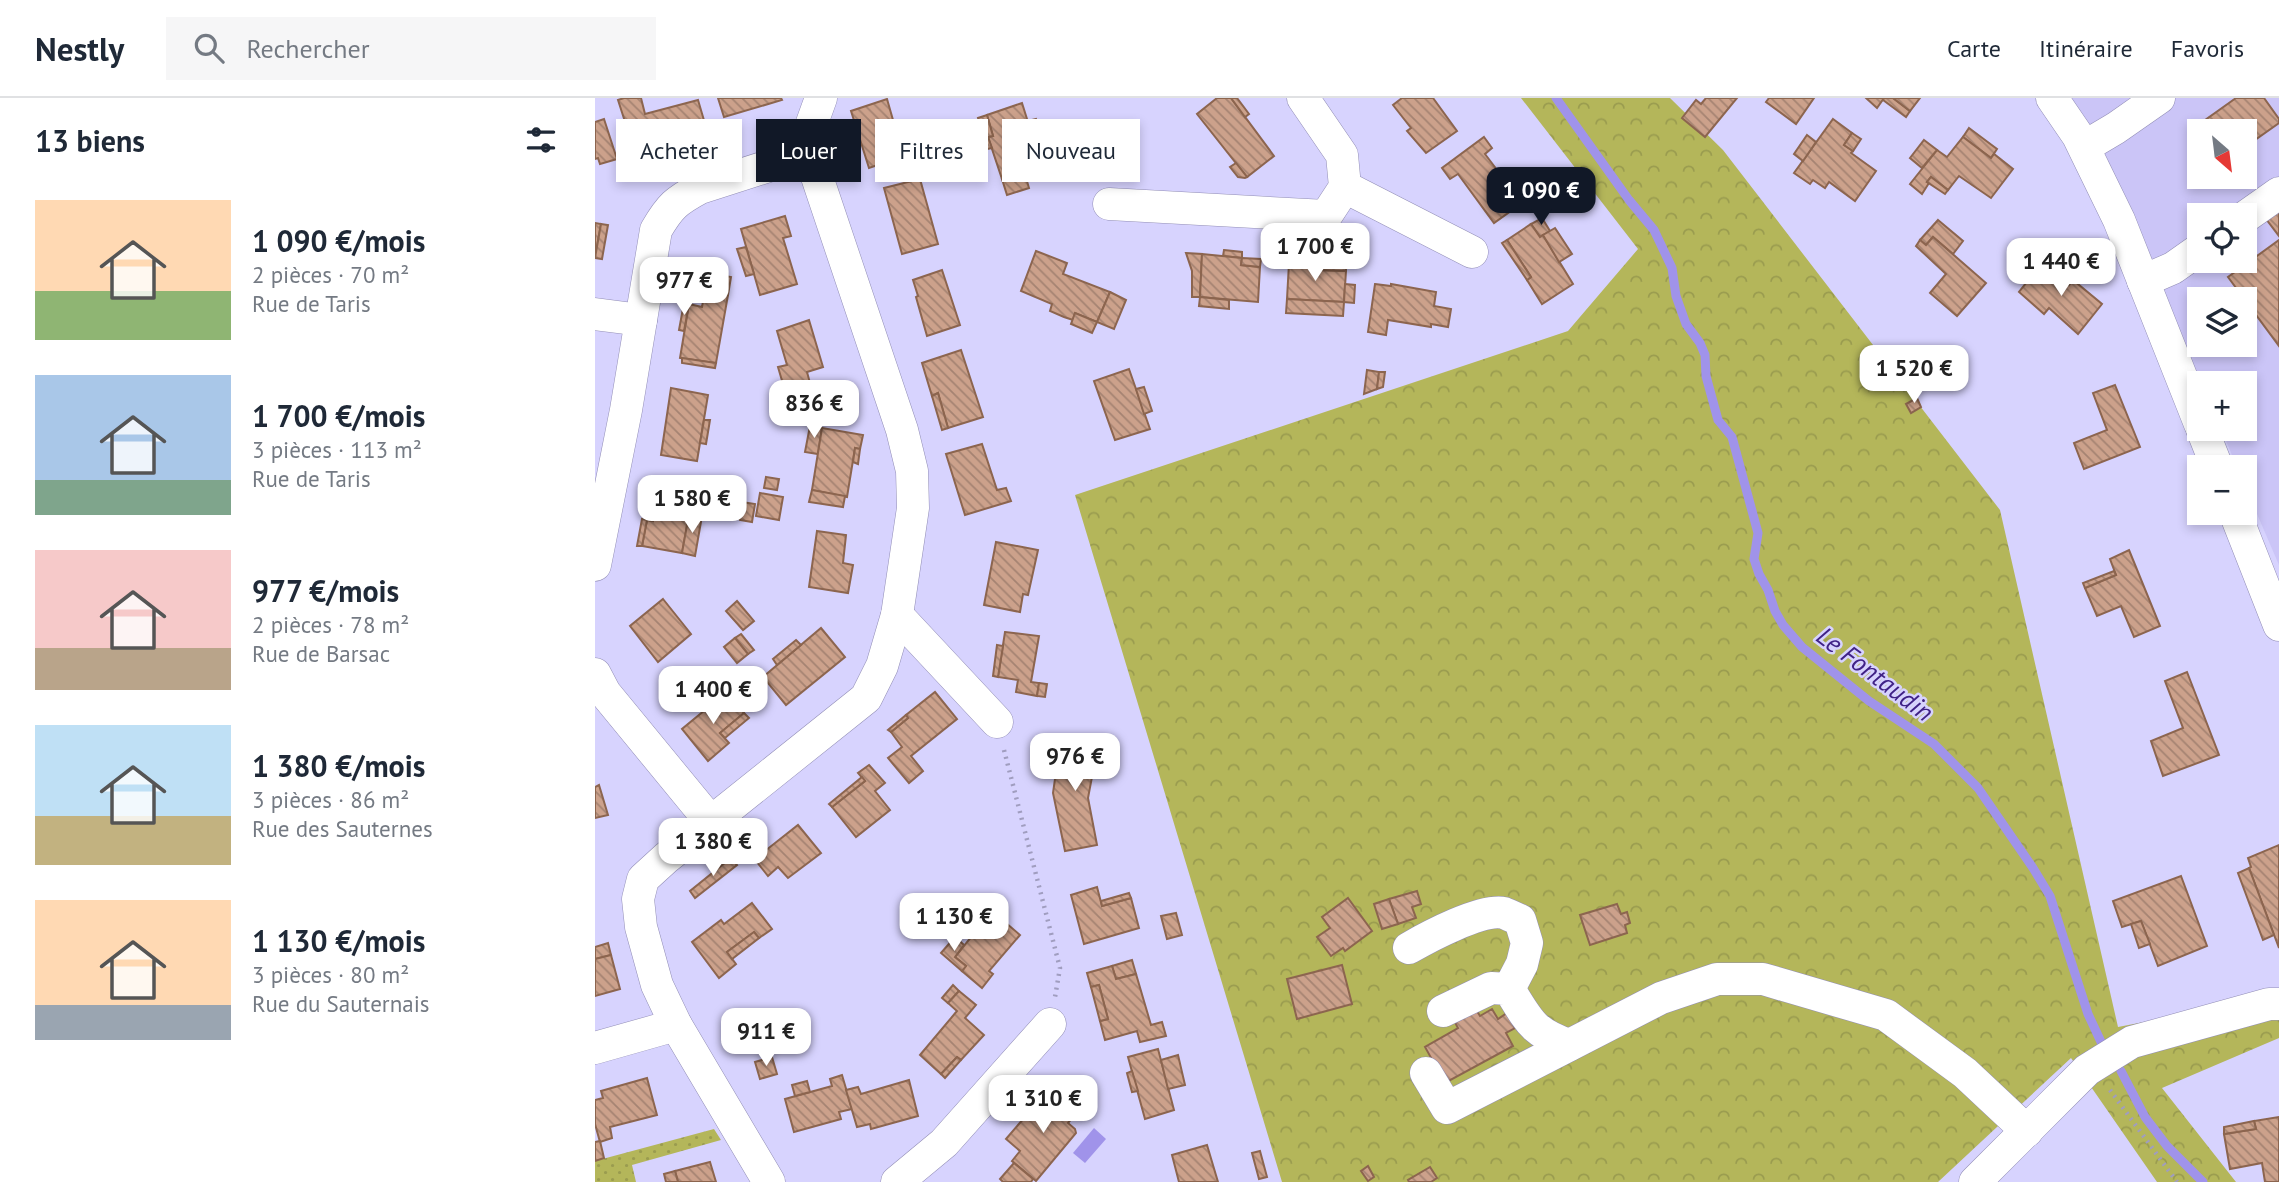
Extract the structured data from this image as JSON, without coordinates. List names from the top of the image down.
{
  "water": ["Le Fontaudin"],
  "north": "bottom right",
  "page": {
    "header": "Nestly",
    "search": "Rechercher",
    "nav": ["Carte", "Itinéraire", "Favoris"],
    "heading": "13 biens",
    "map_buttons": ["+", "−"],
    "chip": [
      "Acheter",
      "Louer",
      "Filtres",
      "Nouveau"
    ],
    "price": [
      "1 090 €",
      "1 700 €",
      "1 440 €",
      "977 €",
      "1 520 €",
      "836 €",
      "1 580 €",
      "1 400 €",
      "976 €",
      "1 380 €",
      "1 130 €",
      "911 €",
      "1 310 €"
    ],
    "list": [
      {
        "name": "1 090 €/mois",
        "note": "2 pièces · 70 m² · Rue de Taris"
      },
      {
        "name": "1 700 €/mois",
        "note": "3 pièces · 113 m² · Rue de Taris"
      },
      {
        "name": "977 €/mois",
        "note": "2 pièces · 78 m² · Rue de Barsac"
      },
      {
        "name": "1 380 €/mois",
        "note": "3 pièces · 86 m² · Rue des Sauternes"
      },
      {
        "name": "1 130 €/mois",
        "note": "3 pièces · 80 m² · Rue du Sauternais"
      }
    ]
  }
}
